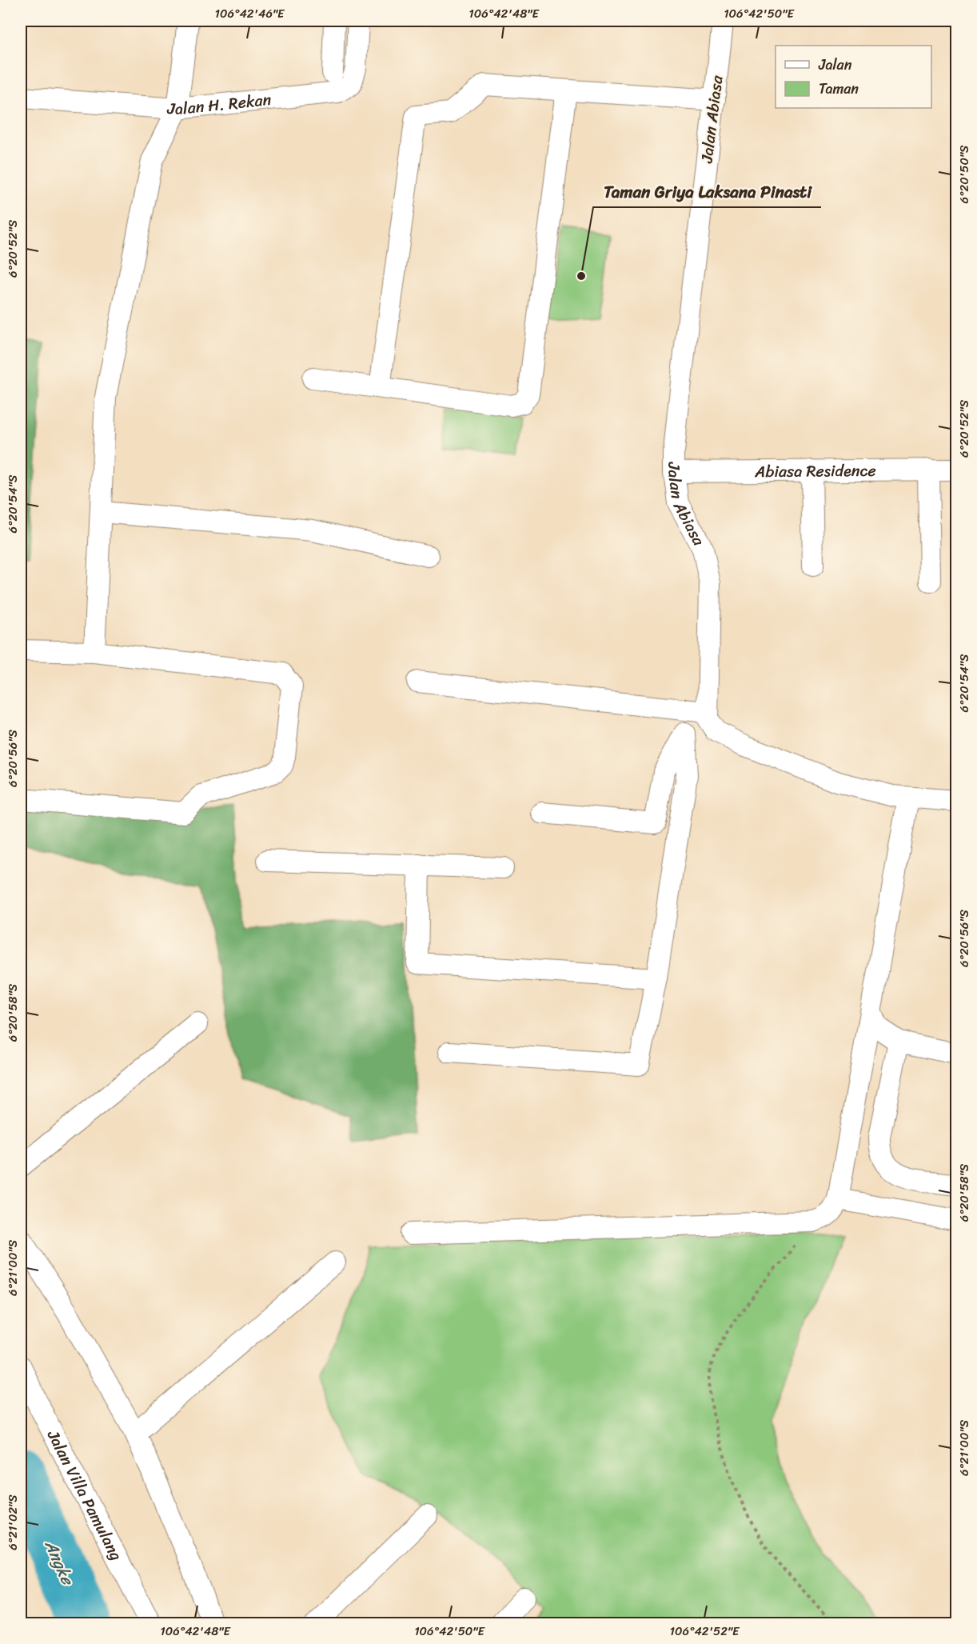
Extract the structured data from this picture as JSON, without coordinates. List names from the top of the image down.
{
  "streets": {
    "street": [
      "Jalan H. Rekan",
      "Jalan Abiasa",
      "Abiasa Residence",
      "Jalan Villa Pamulang"
    ]
  },
  "crossings": [
    ["Jalan Abiasa", "Abiasa Residence"]
  ],
  "water": ["Angke"],
  "places": ["Taman Griya Laksana Pinasti"],
  "legend": ["Jalan", "Taman"],
  "coordinates": [
    "106°42'46\"E",
    "106°42'48\"E",
    "106°42'50\"E",
    "6°20'50\"S",
    "6°20'52\"S",
    "6°20'54\"S",
    "6°20'56\"S",
    "6°20'58\"S",
    "6°21'00\"S",
    "6°21'02\"S",
    "106°42'52\"E"
  ]
}
